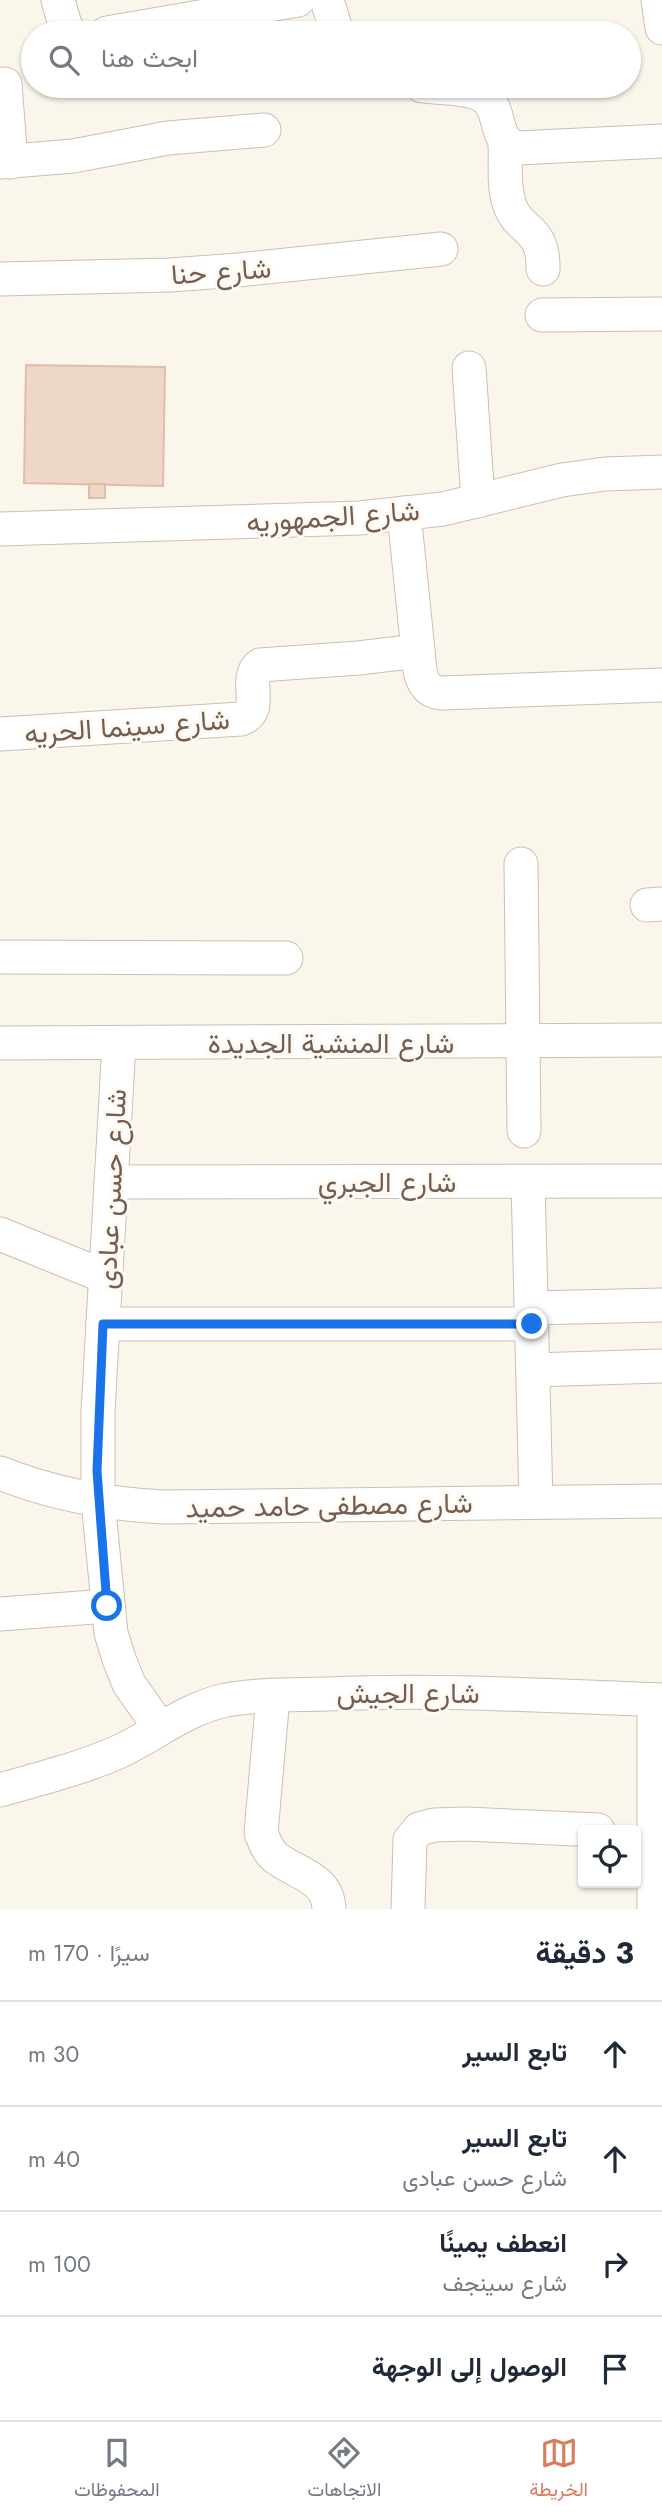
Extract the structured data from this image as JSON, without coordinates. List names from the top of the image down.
{
  "streets": {
    "street": [
      "شارع حنا",
      "شارع الجمهوريه",
      "شارع سينما الحريه",
      "شارع المنشية الجديدة",
      "شارع الجبري",
      "شارع حسن عبادى",
      "شارع مصطفى حامد حميد",
      "شارع الجيش"
    ]
  },
  "crossings": [
    ["شارع المنشية الجديدة", "شارع حسن عبادى"],
    ["شارع الجبري", "شارع حسن عبادى"],
    ["شارع حسن عبادى", "شارع مصطفى حامد حميد"],
    ["شارع حسن عبادى", "شارع الجيش"]
  ],
  "page": {
    "search": "ابحث هنا",
    "heading": ["3 دقيقة", "سيرًا · 170 m"],
    "list": [
      ["تابع السير", "30 m"],
      ["تابع السير", "شارع حسن عبادى", "40 m"],
      ["انعطف يمينًا", "شارع سينجف", "100 m"],
      "الوصول إلى الوجهة"
    ],
    "nav": ["الخريطة", "الاتجاهات", "المحفوظات"]
  }
}
